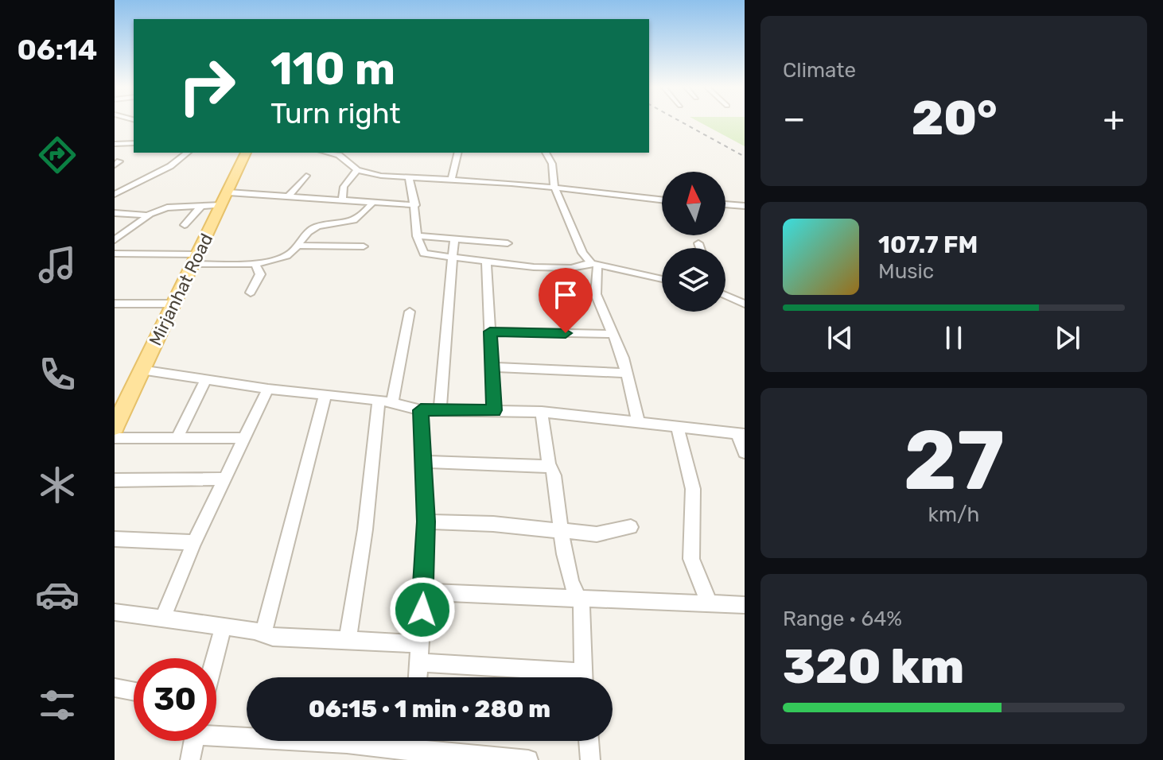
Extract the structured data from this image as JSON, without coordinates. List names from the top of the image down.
{
  "streets": {
    "main road": ["Mirjanhat Road"]
  },
  "north": "top",
  "page": {
    "tabs": "06:14",
    "tile": [
      "Climate",
      ["27", "km/h"],
      ["Range · 64%", "320 km"]
    ],
    "turn": ["110 m", "Turn right"],
    "heat": ["−", "20°", "+"],
    "song": ["107.7 FM", "Music"],
    "limit": "30",
    "trip": "06:15 · 1 min · 280 m"
  }
}
